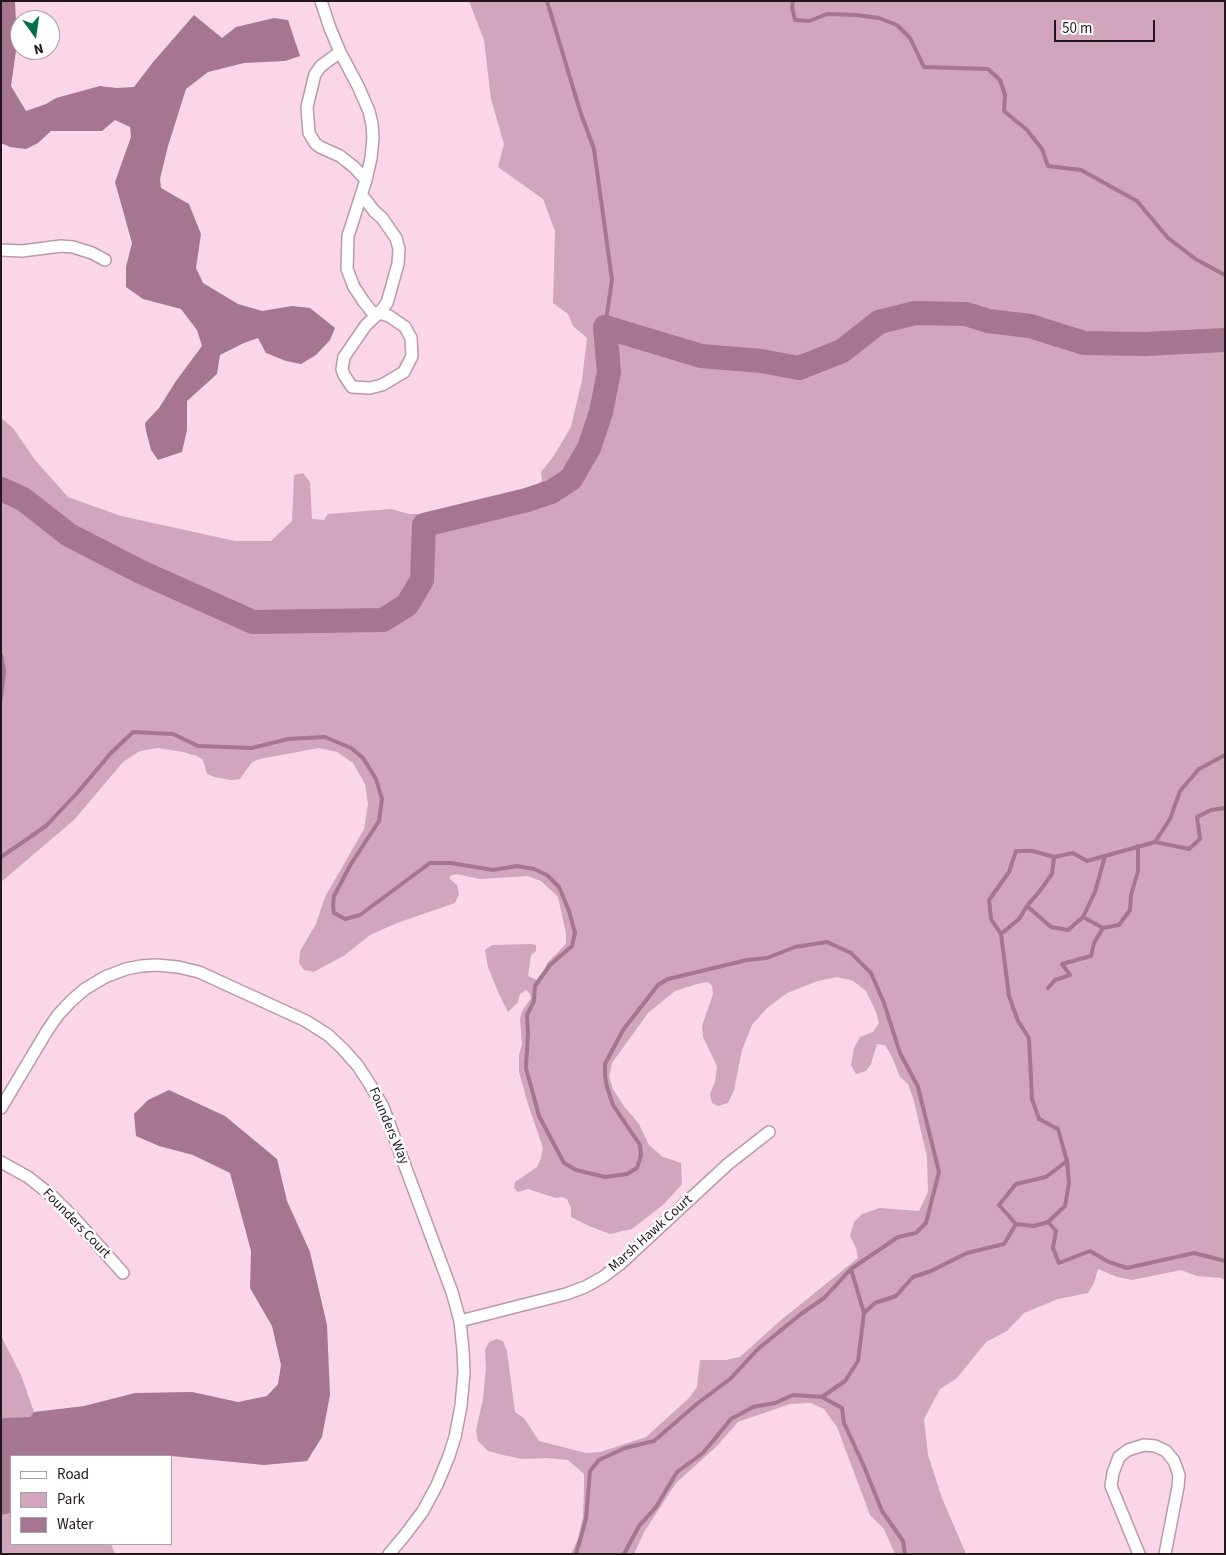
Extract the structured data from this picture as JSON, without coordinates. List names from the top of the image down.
{
  "streets": {
    "street": ["Founders Way", "Founders Court", "Marsh Hawk Court"]
  },
  "crossings": [
    ["Founders Way", "Marsh Hawk Court"]
  ],
  "legend": ["Road", "Park", "Water"],
  "scale_bar": "50 m",
  "north": "bottom"
}
